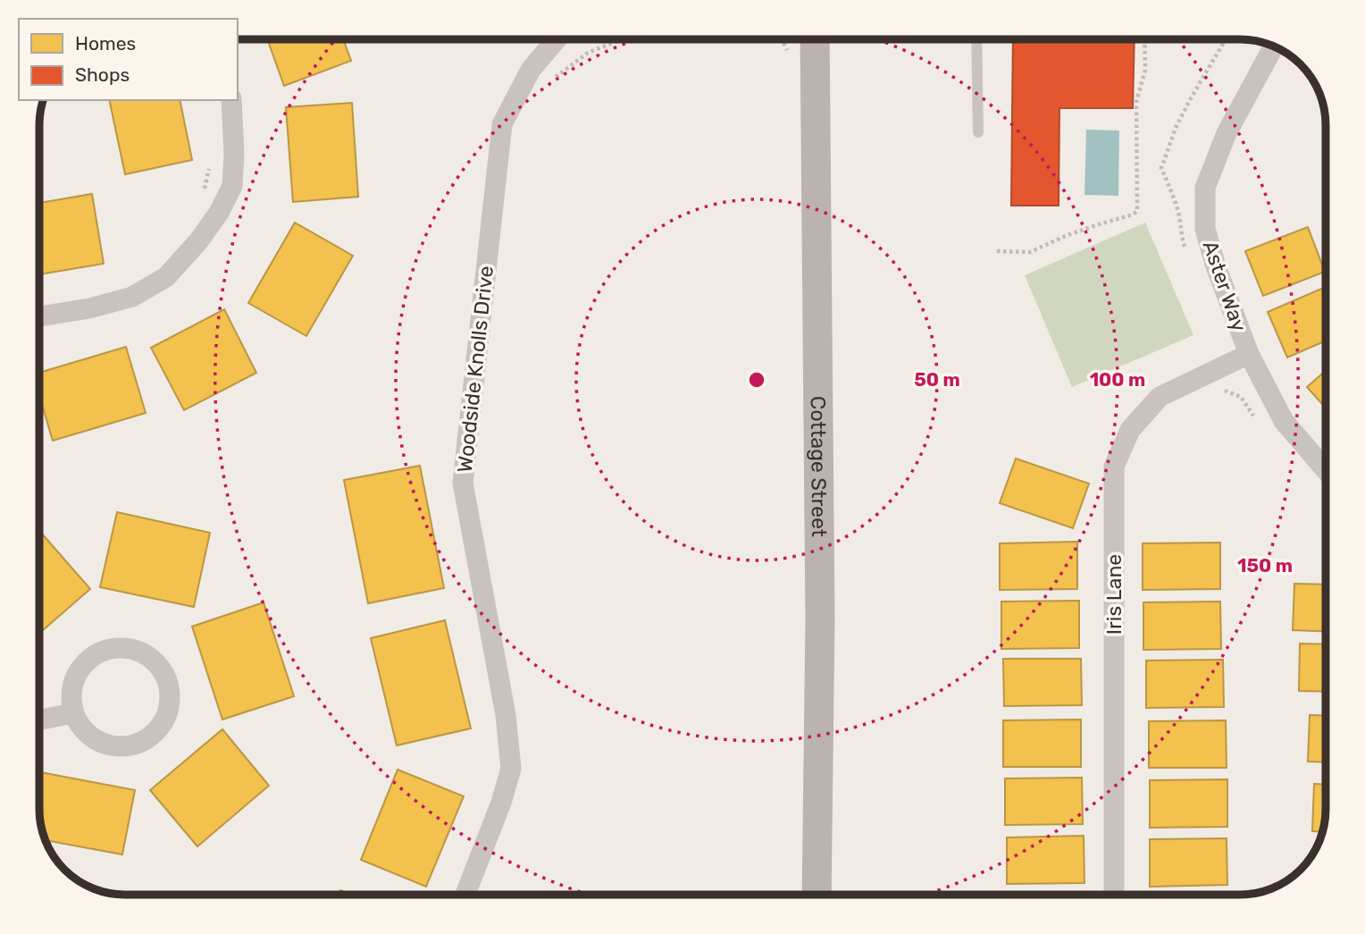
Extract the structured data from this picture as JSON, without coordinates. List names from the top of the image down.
{
  "streets": {
    "street": [
      "Aster Way",
      "Woodside Knolls Drive",
      "Cottage Street",
      "Iris Lane"
    ]
  },
  "crossings": [
    ["Aster Way", "Iris Lane"]
  ],
  "legend": ["Homes", "Shops"],
  "rings": ["50 m", "100 m", "150 m"]
}
